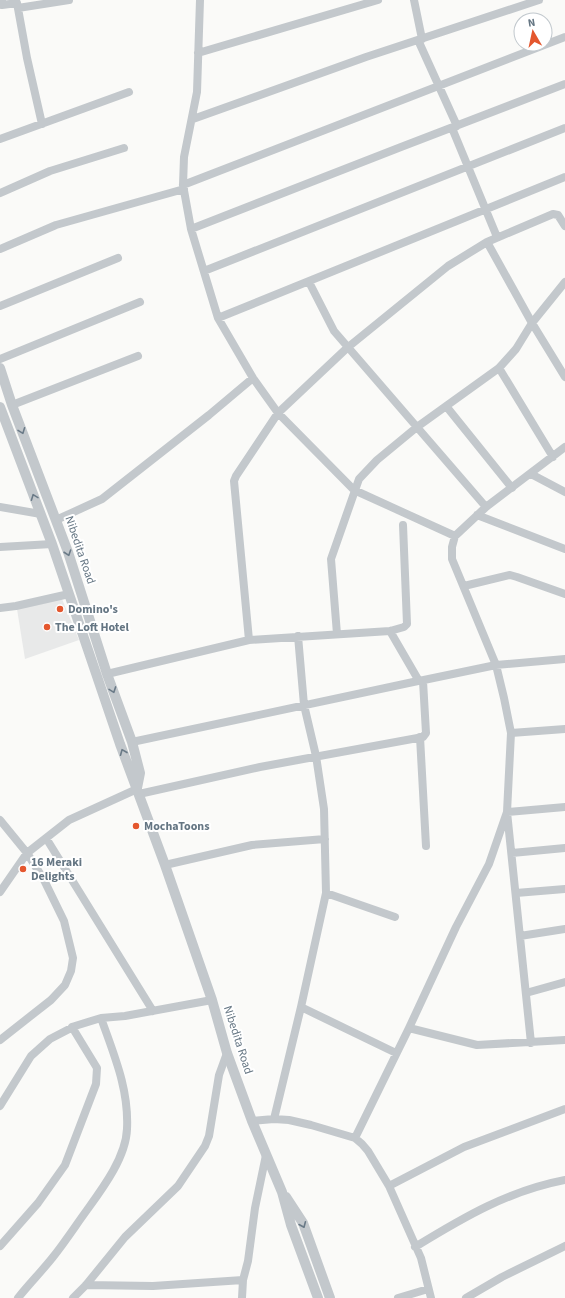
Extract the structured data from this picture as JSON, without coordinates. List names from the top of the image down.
{
  "streets": {
    "street": ["Nibedita Road"]
  },
  "places": [
    "Domino's",
    "The Loft Hotel",
    "MochaToons",
    "16 Meraki Delights"
  ],
  "north": "top"
}
